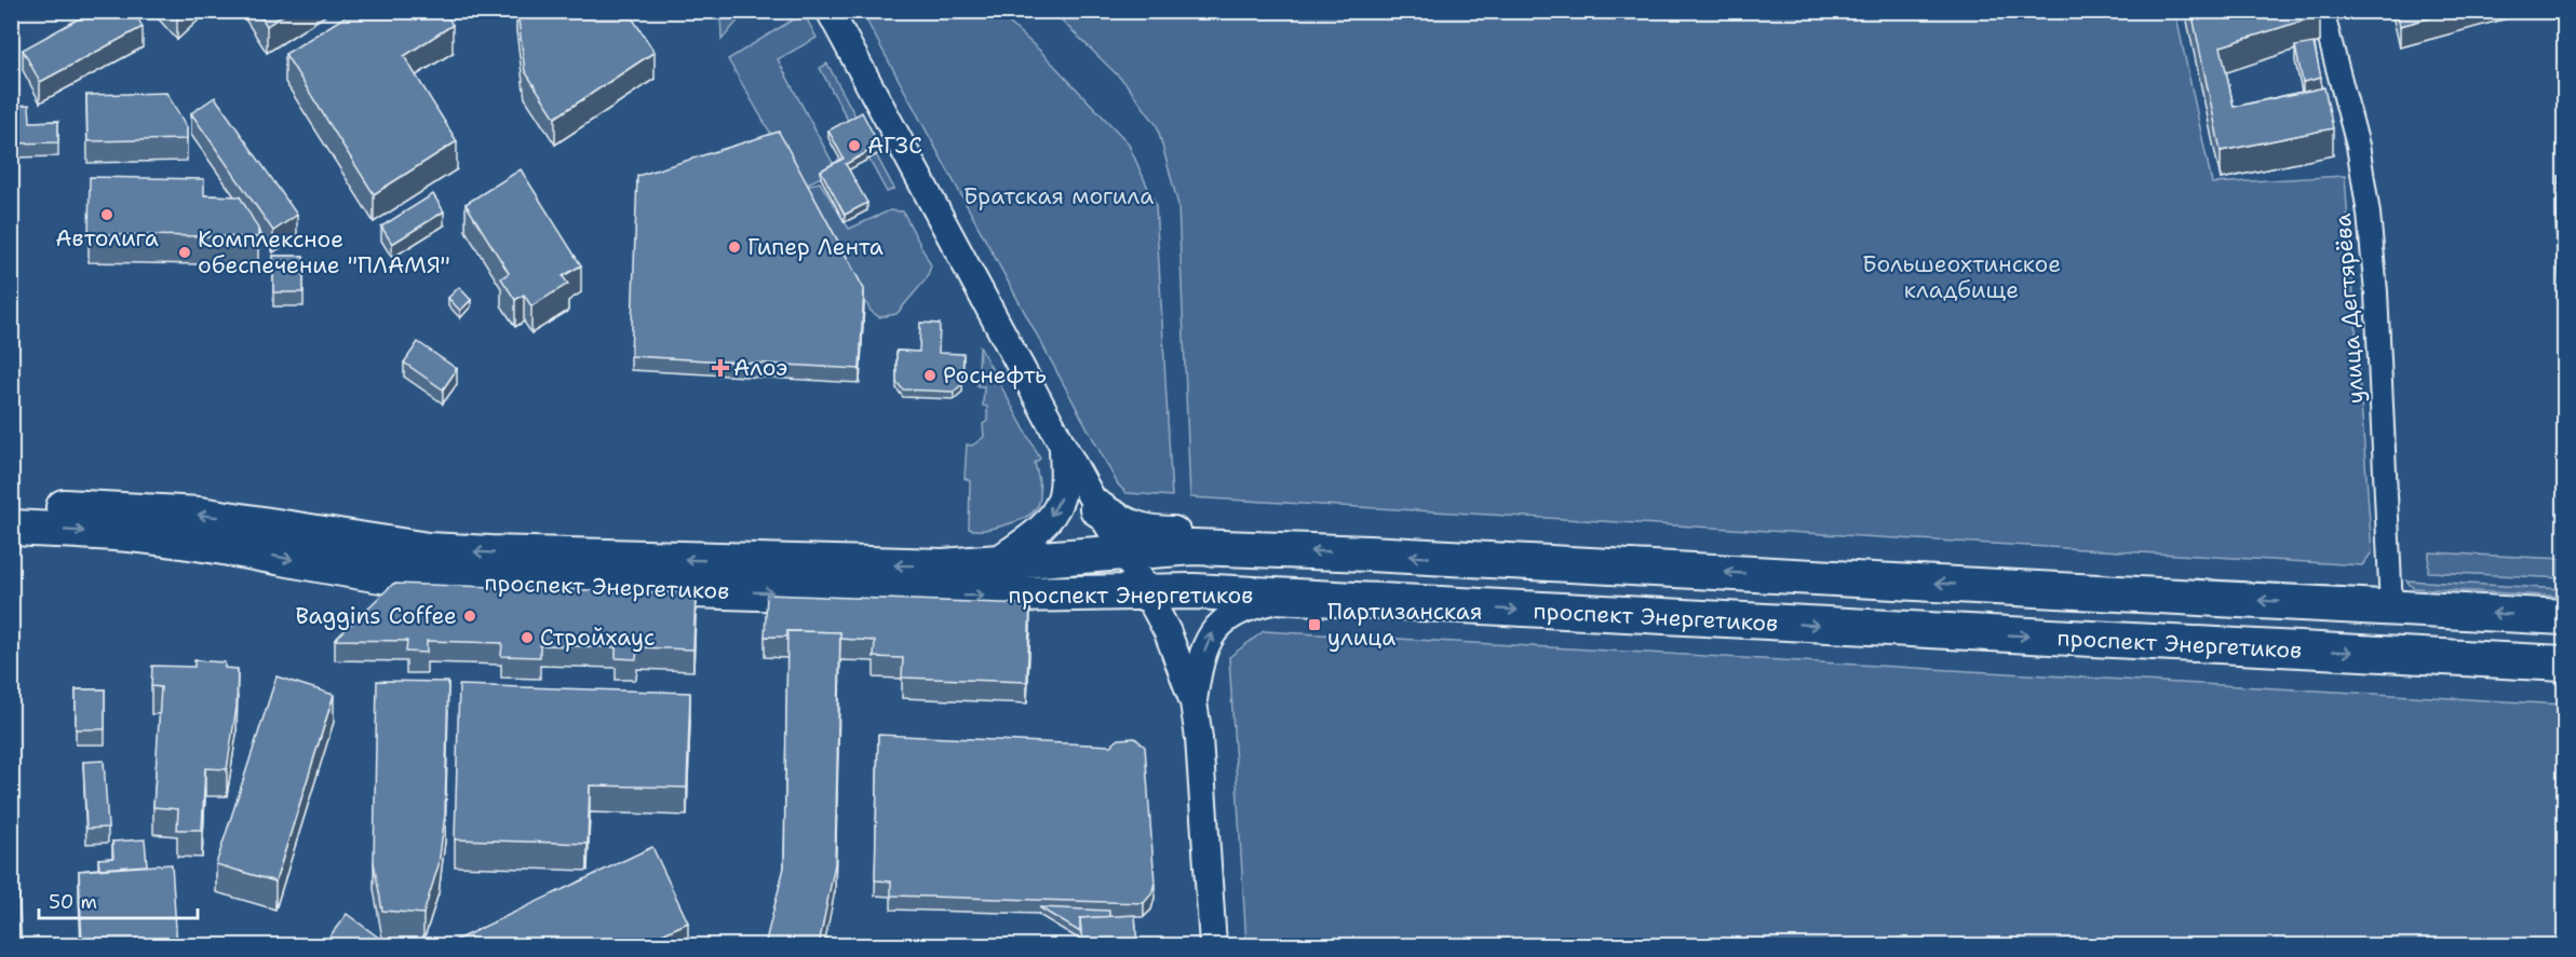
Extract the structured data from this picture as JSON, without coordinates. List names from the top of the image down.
{
  "streets": {
    "main road": ["проспект Энергетиков"],
    "street": ["улица Дегтярёва"]
  },
  "crossings": [
    ["улица Дегтярёва", "проспект Энергетиков"]
  ],
  "parks": ["Братская могила", "Большеохтинское кладбище"],
  "places": {
    "other": [
      "АГЗС",
      "Автолига",
      "Гипер Лента",
      "Комплексное обеспечение \"ПЛАМЯ\"",
      "Роснефть",
      "Baggins Coffee",
      "Стройхаус"
    ],
    "health": ["Алоэ"],
    "transit": ["Партизанская улица"]
  },
  "scale_bar": "50 m"
}
